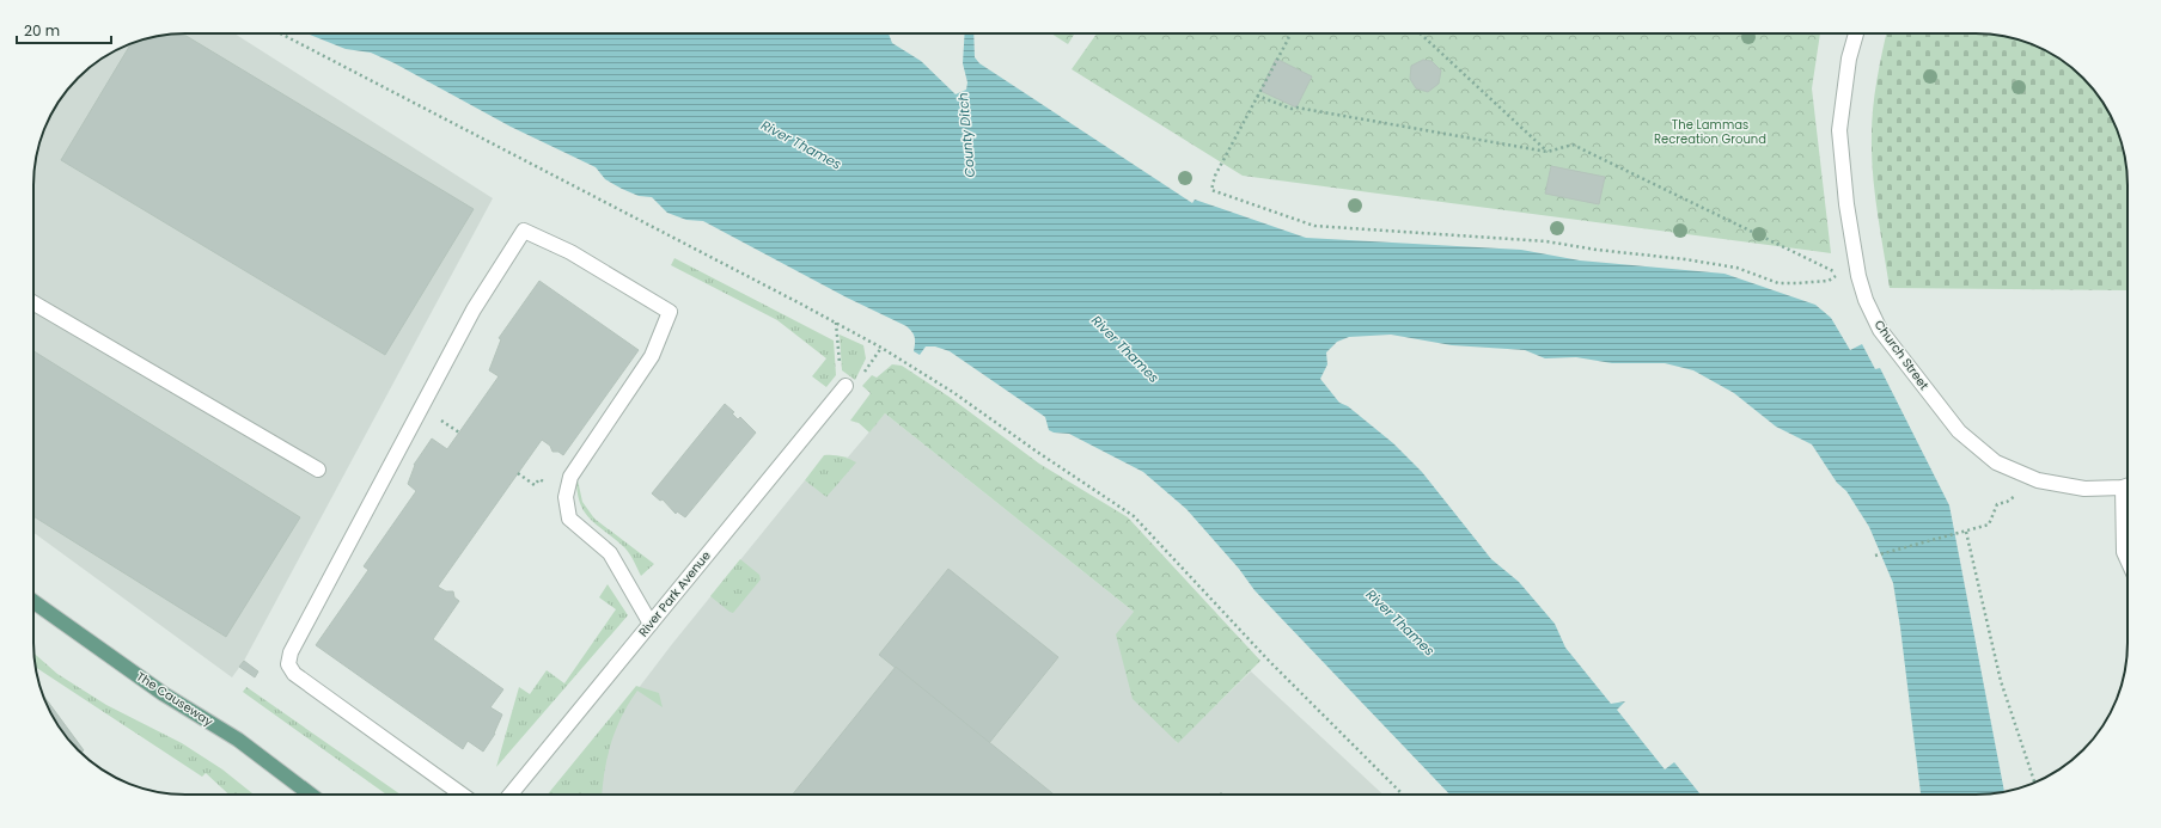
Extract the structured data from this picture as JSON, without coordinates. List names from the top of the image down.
{
  "streets": {
    "main road": ["The Causeway"],
    "street": ["Church Street", "River Park Avenue"]
  },
  "water": ["County Ditch", "River Thames"],
  "parks": ["The Lammas Recreation Ground"],
  "scale_bar": "20 m"
}
